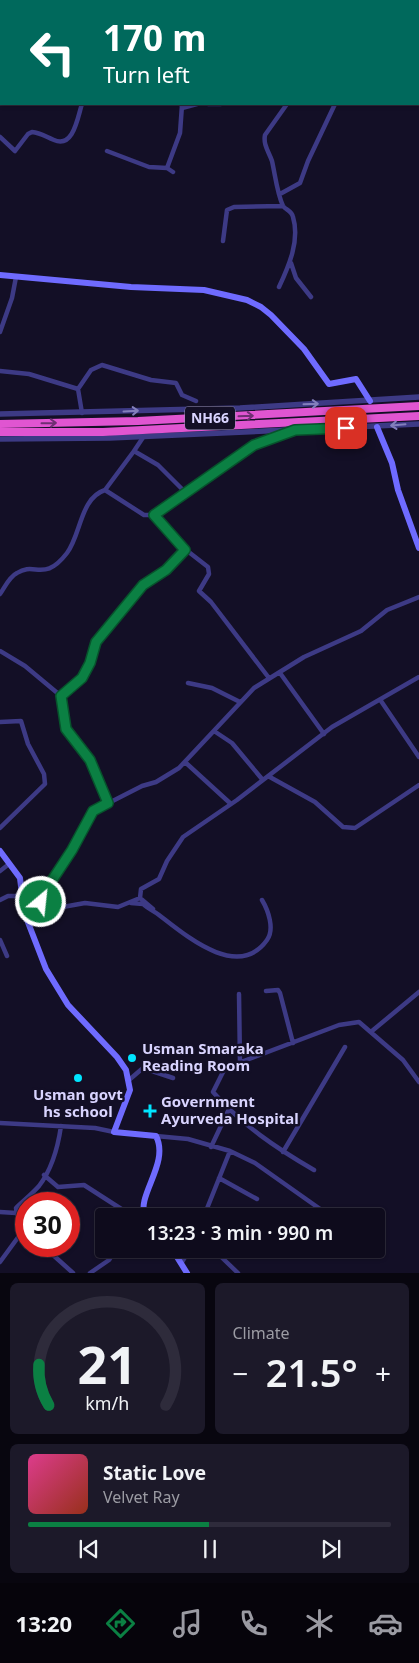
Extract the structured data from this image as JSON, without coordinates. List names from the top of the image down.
{
  "streets": {
    "highway": ["NH66"]
  },
  "places": {
    "other": ["Usman Smaraka Reading Room", "Usman govt hs school"],
    "health": ["Government Ayurveda Hospital"]
  },
  "page": {
    "turn": ["170 m", "Turn left"],
    "limit": "30",
    "trip": "13:23 · 3 min · 990 m",
    "tile": "Climate",
    "heat": ["−", "21.5°", "+"],
    "song": ["Static Love", "Velvet Ray"],
    "tabs": "13:20",
    "gauge": ["21", "km/h"]
  }
}
